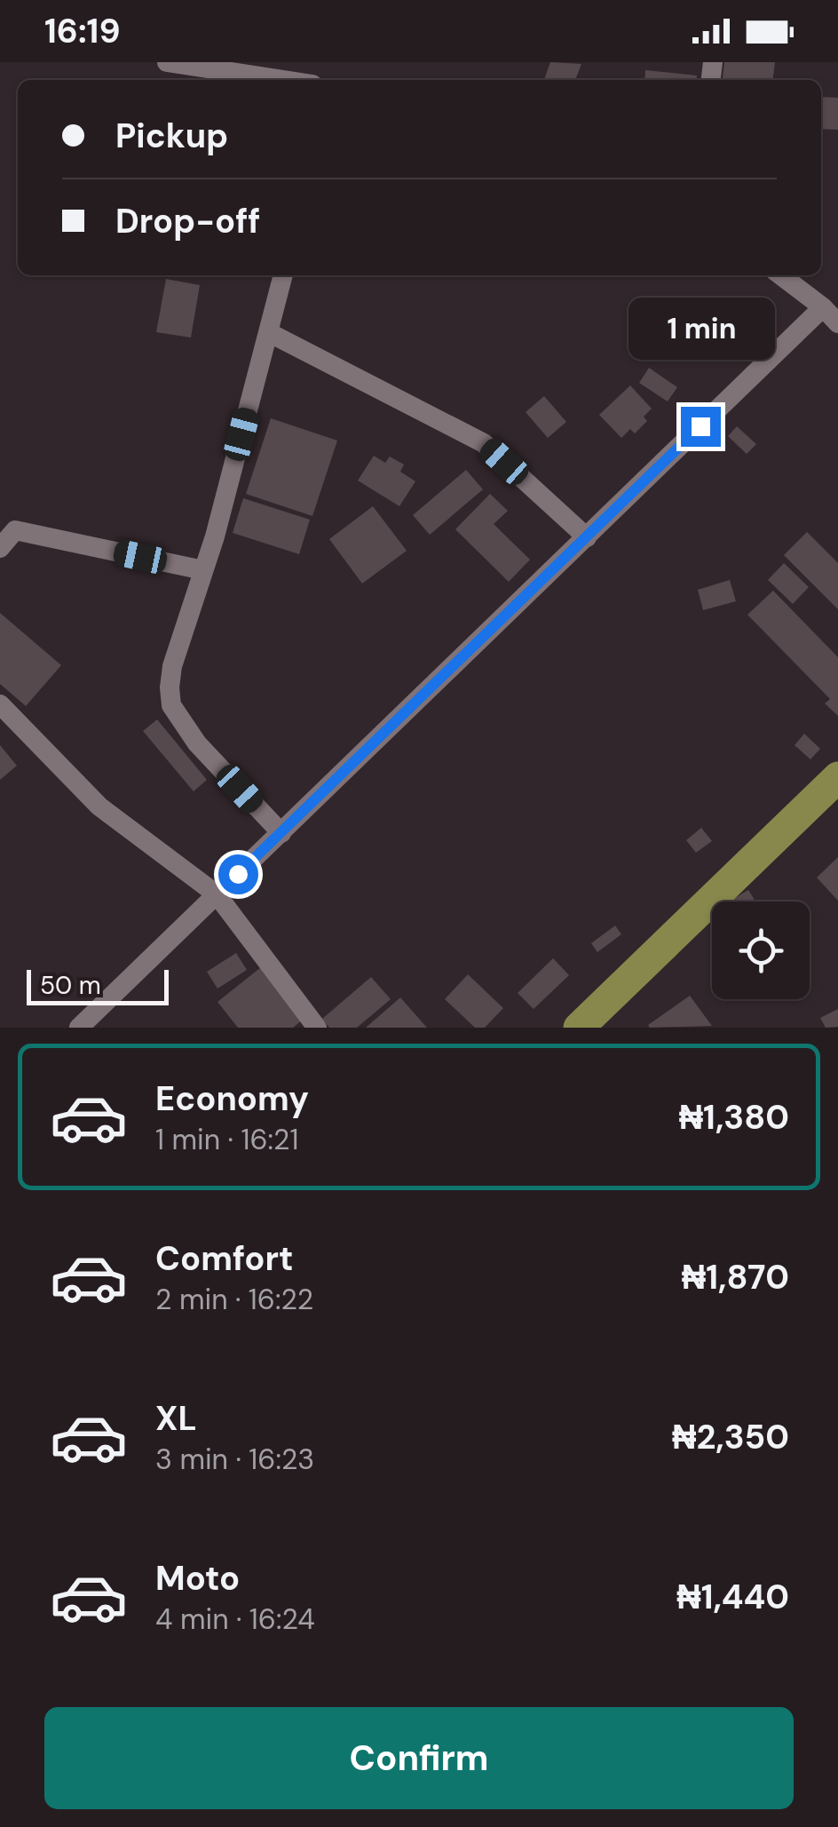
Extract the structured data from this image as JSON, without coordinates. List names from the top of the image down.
{
  "scale_bar": "50 m",
  "page": {
    "status": "16:19",
    "banner": ["Pickup", "Drop-off"],
    "bubble": "1 min",
    "scale": "50 m",
    "list": [
      {
        "name": "Economy",
        "note": "1 min · 16:21",
        "value": "₦1,380"
      },
      {
        "name": "Comfort",
        "note": "2 min · 16:22",
        "value": "₦1,870"
      },
      {
        "name": "XL",
        "note": "3 min · 16:23",
        "value": "₦2,350"
      },
      {
        "name": "Moto",
        "note": "4 min · 16:24",
        "value": "₦1,440"
      }
    ],
    "buttons": "Confirm"
  }
}
